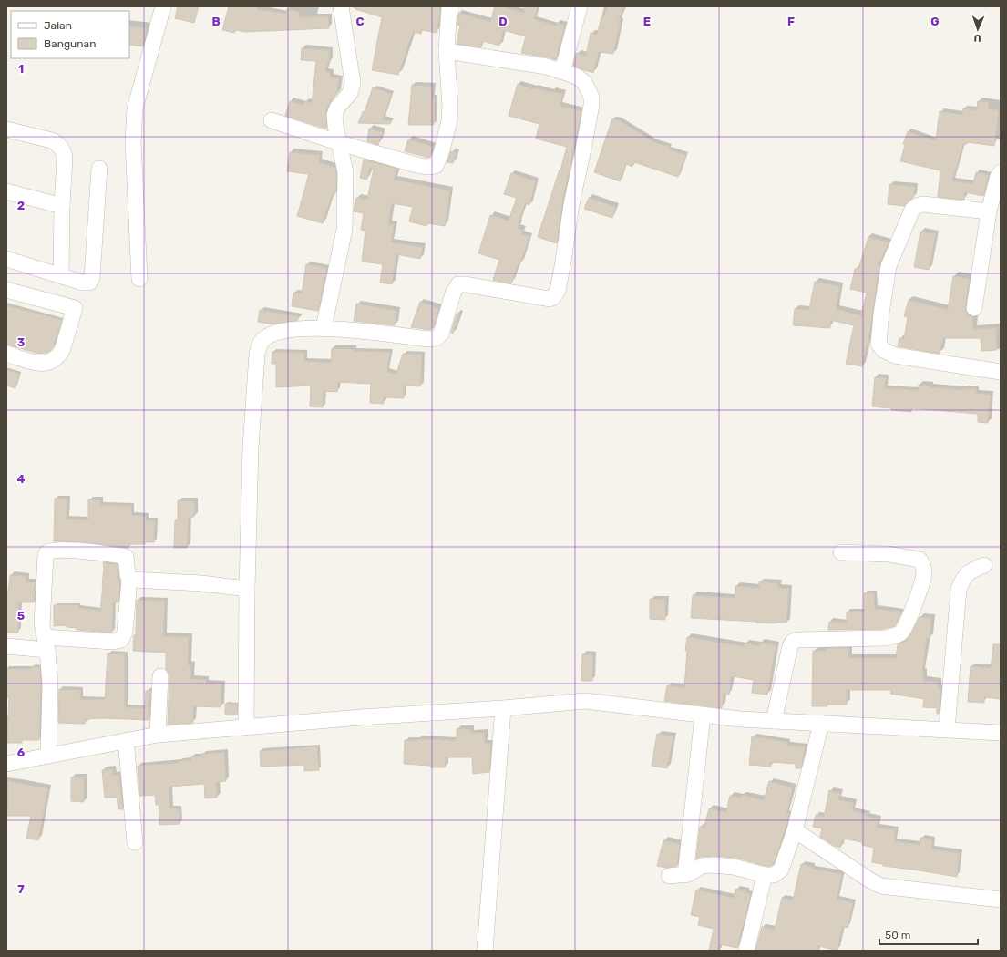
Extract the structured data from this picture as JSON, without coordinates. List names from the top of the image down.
{
  "legend": ["Jalan", "Bangunan"],
  "scale_bar": "50 m",
  "north": "bottom",
  "grid": {
    "columns": [
      "B",
      "C",
      "D",
      "E",
      "F",
      "G"
    ],
    "rows": [
      "1",
      "2",
      "3",
      "4",
      "5",
      "6",
      "7"
    ]
  }
}
